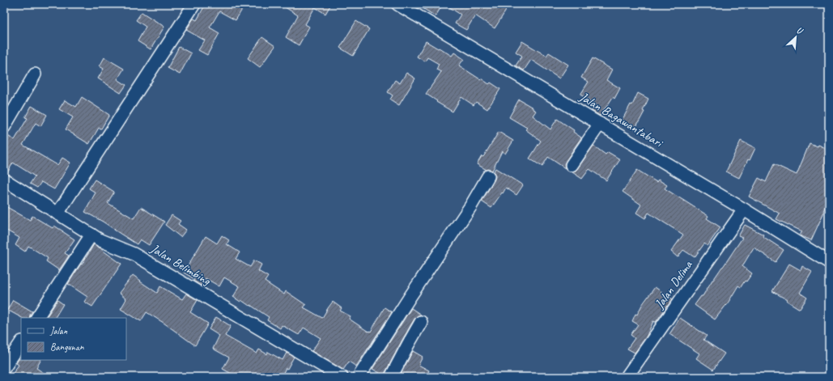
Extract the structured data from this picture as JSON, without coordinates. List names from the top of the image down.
{
  "streets": {
    "street": ["Jalan Bagawantabari", "Jalan Belimbing", "Jalan Delima"]
  },
  "crossings": [
    ["Jalan Bagawantabari", "Jalan Delima"]
  ],
  "legend": ["Jalan", "Bangunan"],
  "north": "top right"
}
